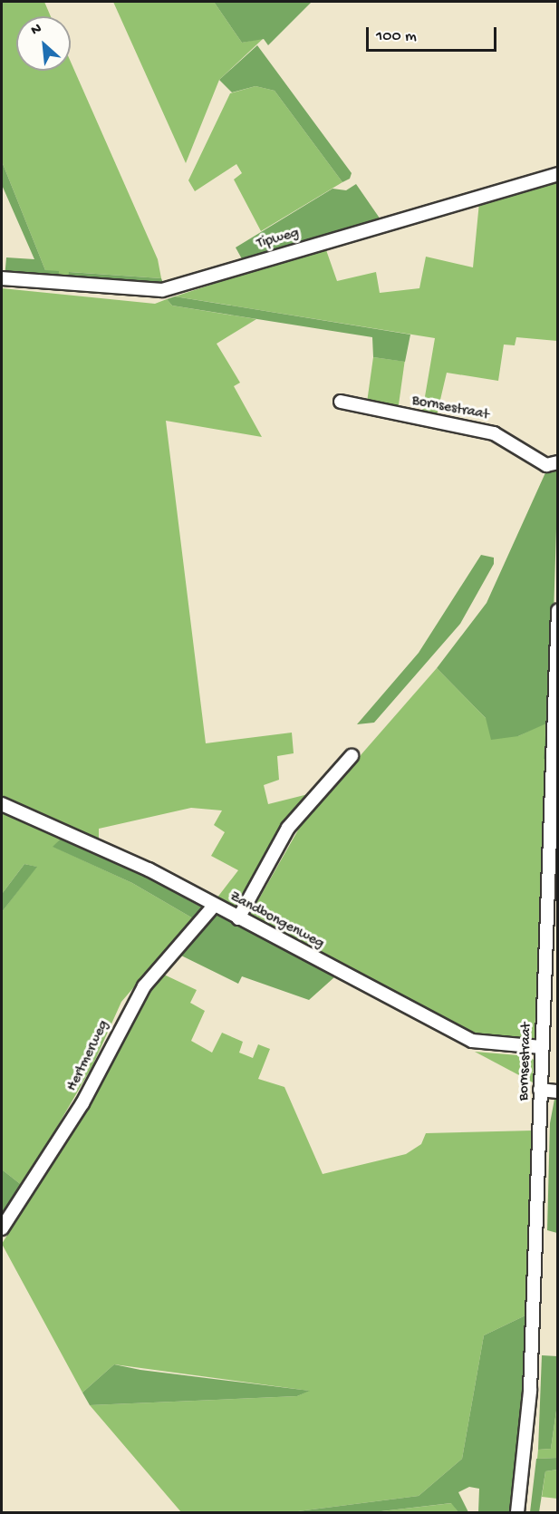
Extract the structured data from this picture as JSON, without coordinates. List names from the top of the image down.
{
  "streets": {
    "street": [
      "Tipweg",
      "Bornsestraat",
      "Zandbongenweg",
      "Hertmerweg"
    ]
  },
  "crossings": [
    ["Bornsestraat", "Zandbongenweg"],
    ["Zandbongenweg", "Hertmerweg"]
  ],
  "scale_bar": "100 m",
  "north": "top left"
}
